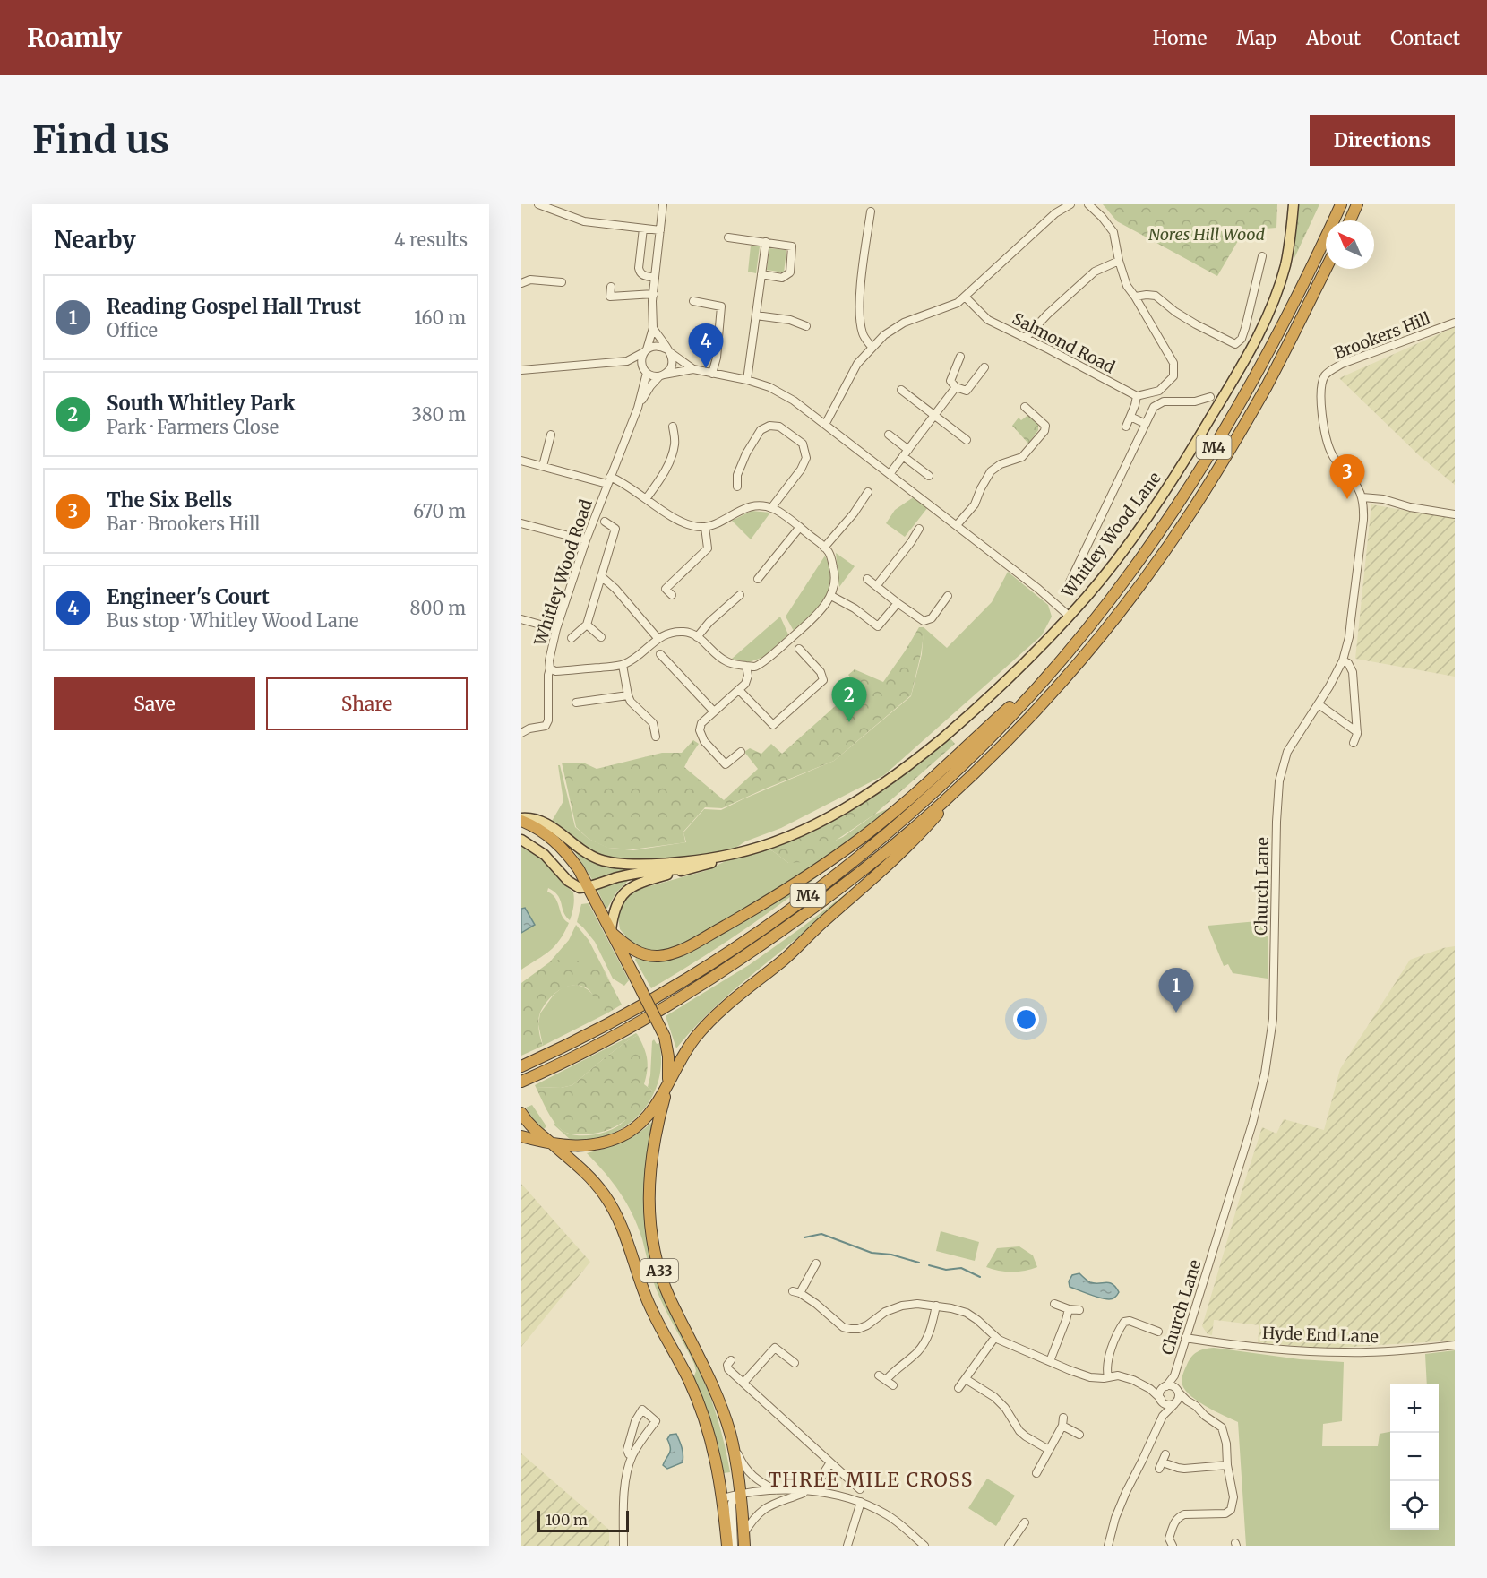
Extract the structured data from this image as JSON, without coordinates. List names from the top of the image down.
{
  "streets": {
    "highway": ["M4", "A33"],
    "main road": ["Whitley Wood Lane"],
    "street": [
      "Brookers Hill",
      "Salmond Road",
      "Whitley Wood Road",
      "Church Lane",
      "Hyde End Lane"
    ]
  },
  "crossings": [
    ["Brookers Hill", "Church Lane"],
    ["M4", "A33"],
    ["Whitley Wood Lane", "Whitley Wood Road"],
    ["Church Lane", "Hyde End Lane"]
  ],
  "districts": ["THREE MILE CROSS"],
  "parks": ["Nores Hill Wood"],
  "scale_bar": "100 m",
  "north": "top left",
  "page": {
    "header": "Roamly",
    "nav": [
      "Home",
      "Map",
      "About",
      "Contact"
    ],
    "buttons": [
      "Directions",
      ["Save", "Share"]
    ],
    "title": "Find us",
    "heading": ["Nearby", "4 results"],
    "list": [
      {
        "mark": "1",
        "name": "Reading Gospel Hall Trust",
        "note": "Office",
        "value": "160 m"
      },
      {
        "mark": "2",
        "name": "South Whitley Park",
        "note": "Park · Farmers Close",
        "value": "380 m"
      },
      {
        "mark": "3",
        "name": "The Six Bells",
        "note": "Bar · Brookers Hill",
        "value": "670 m"
      },
      {
        "mark": "4",
        "name": "Engineer's Court",
        "note": "Bus stop · Whitley Wood Lane",
        "value": "800 m"
      }
    ],
    "pins": [
      "4",
      "3",
      "2",
      "1"
    ],
    "map_buttons": ["+", "−"],
    "scale": "100 m"
  }
}
